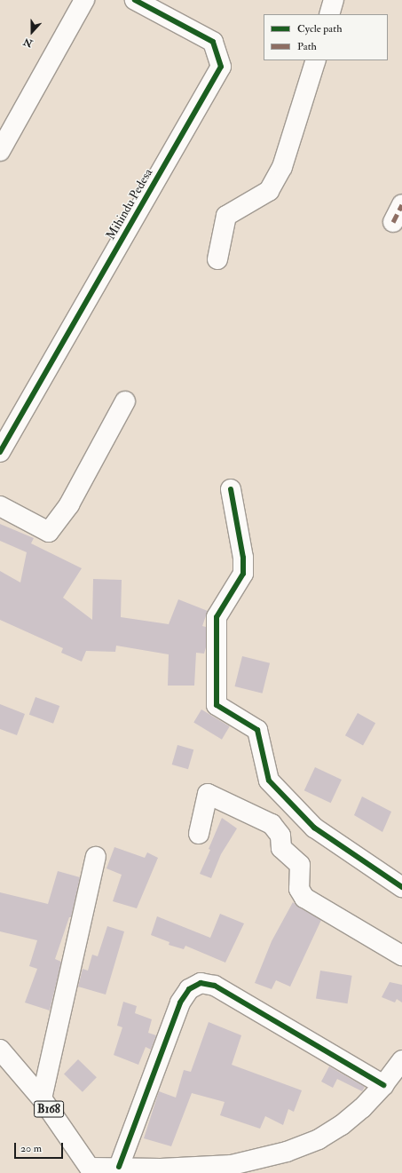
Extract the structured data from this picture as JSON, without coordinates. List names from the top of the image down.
{
  "streets": {
    "street": ["Mihindu Pedesa", "B168"]
  },
  "legend": ["Cycle path", "Path"],
  "scale_bar": "20 m",
  "north": "bottom"
}
